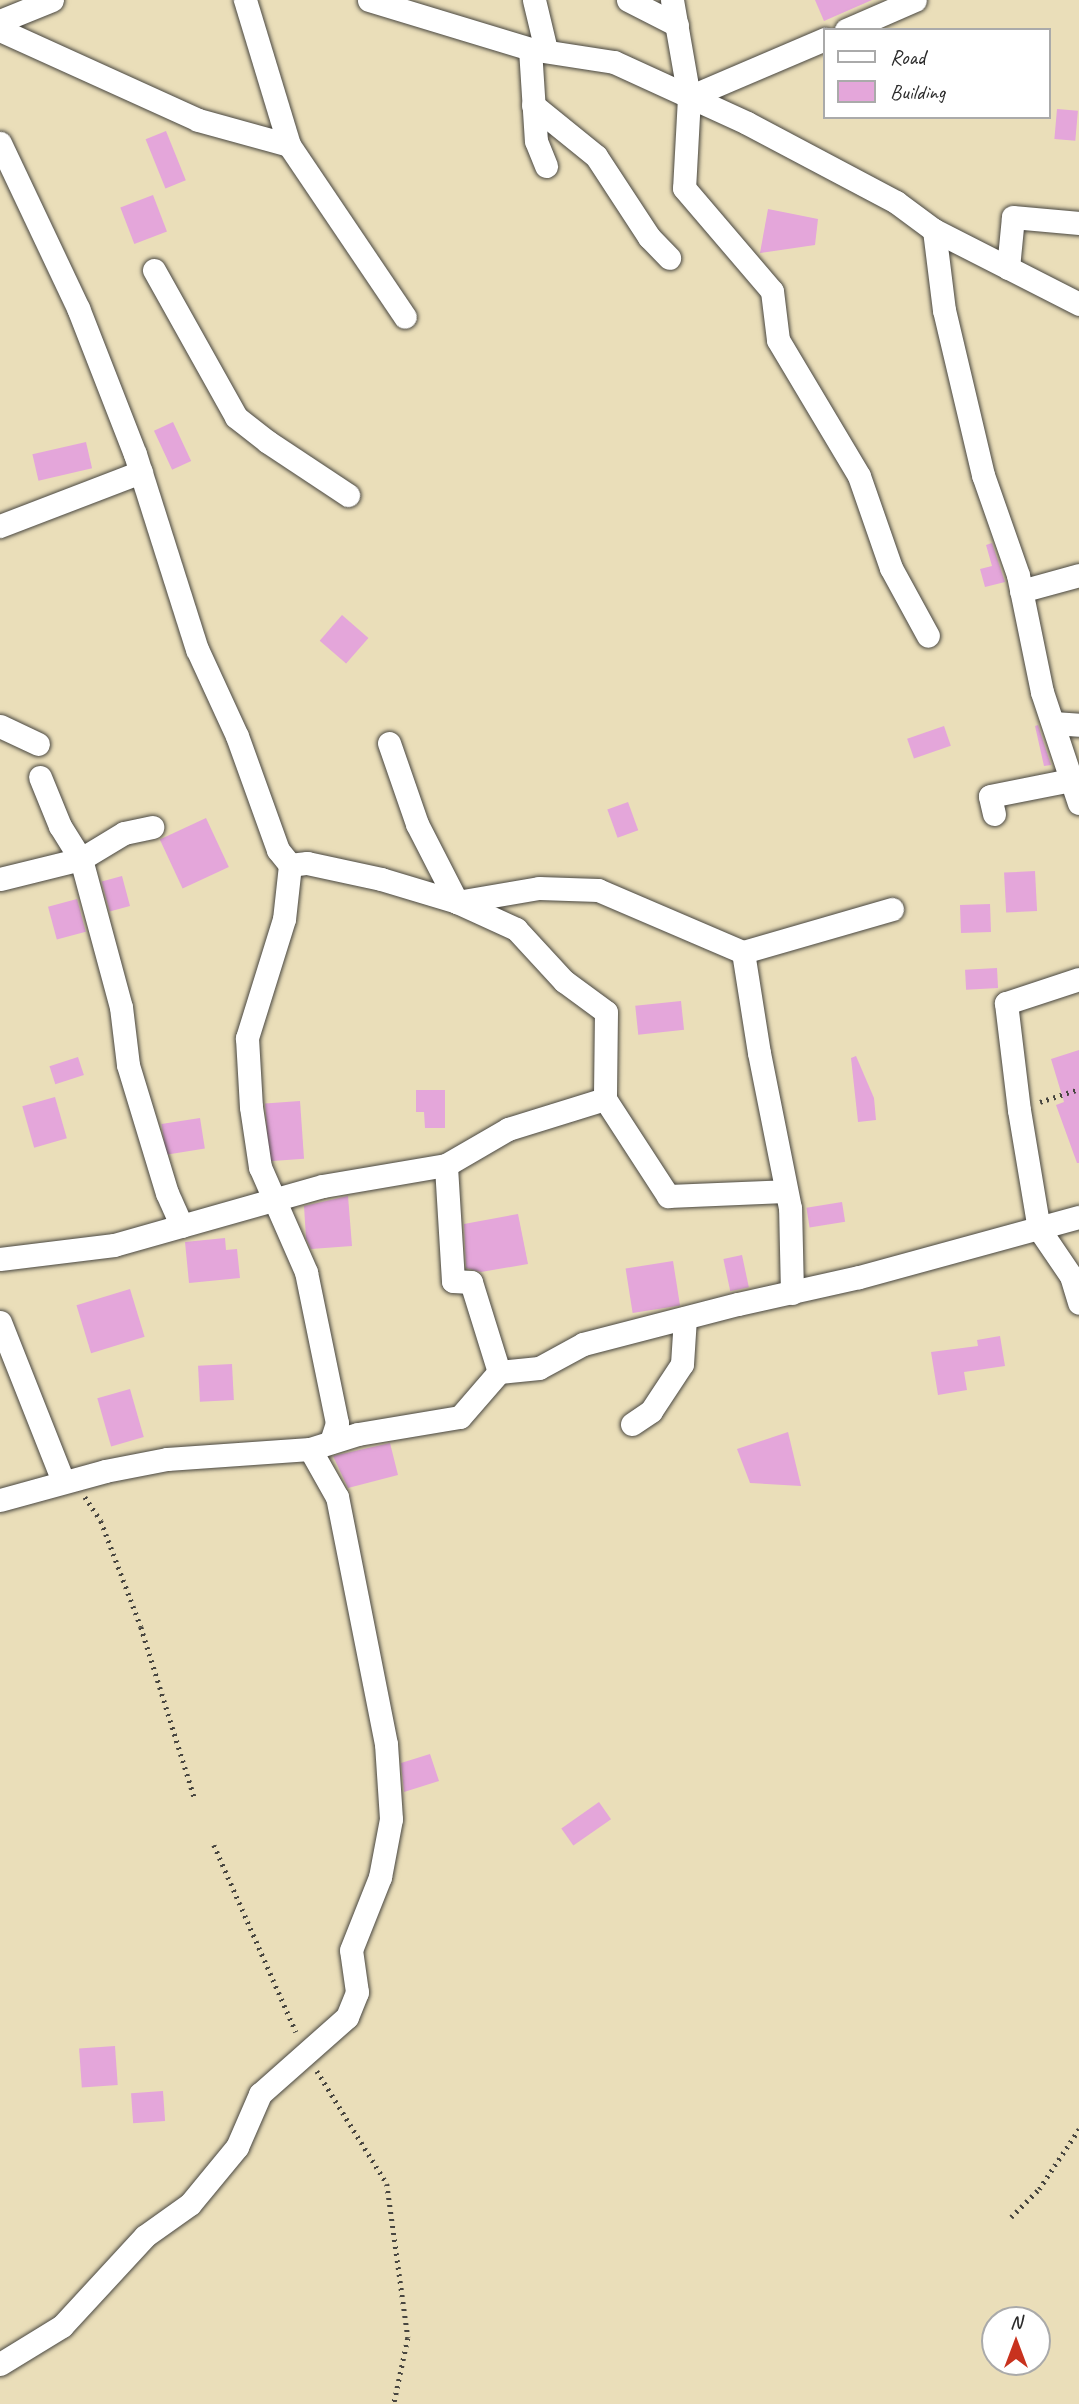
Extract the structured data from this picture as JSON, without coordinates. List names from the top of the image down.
{
  "legend": ["Road", "Building"],
  "north": "top"
}
